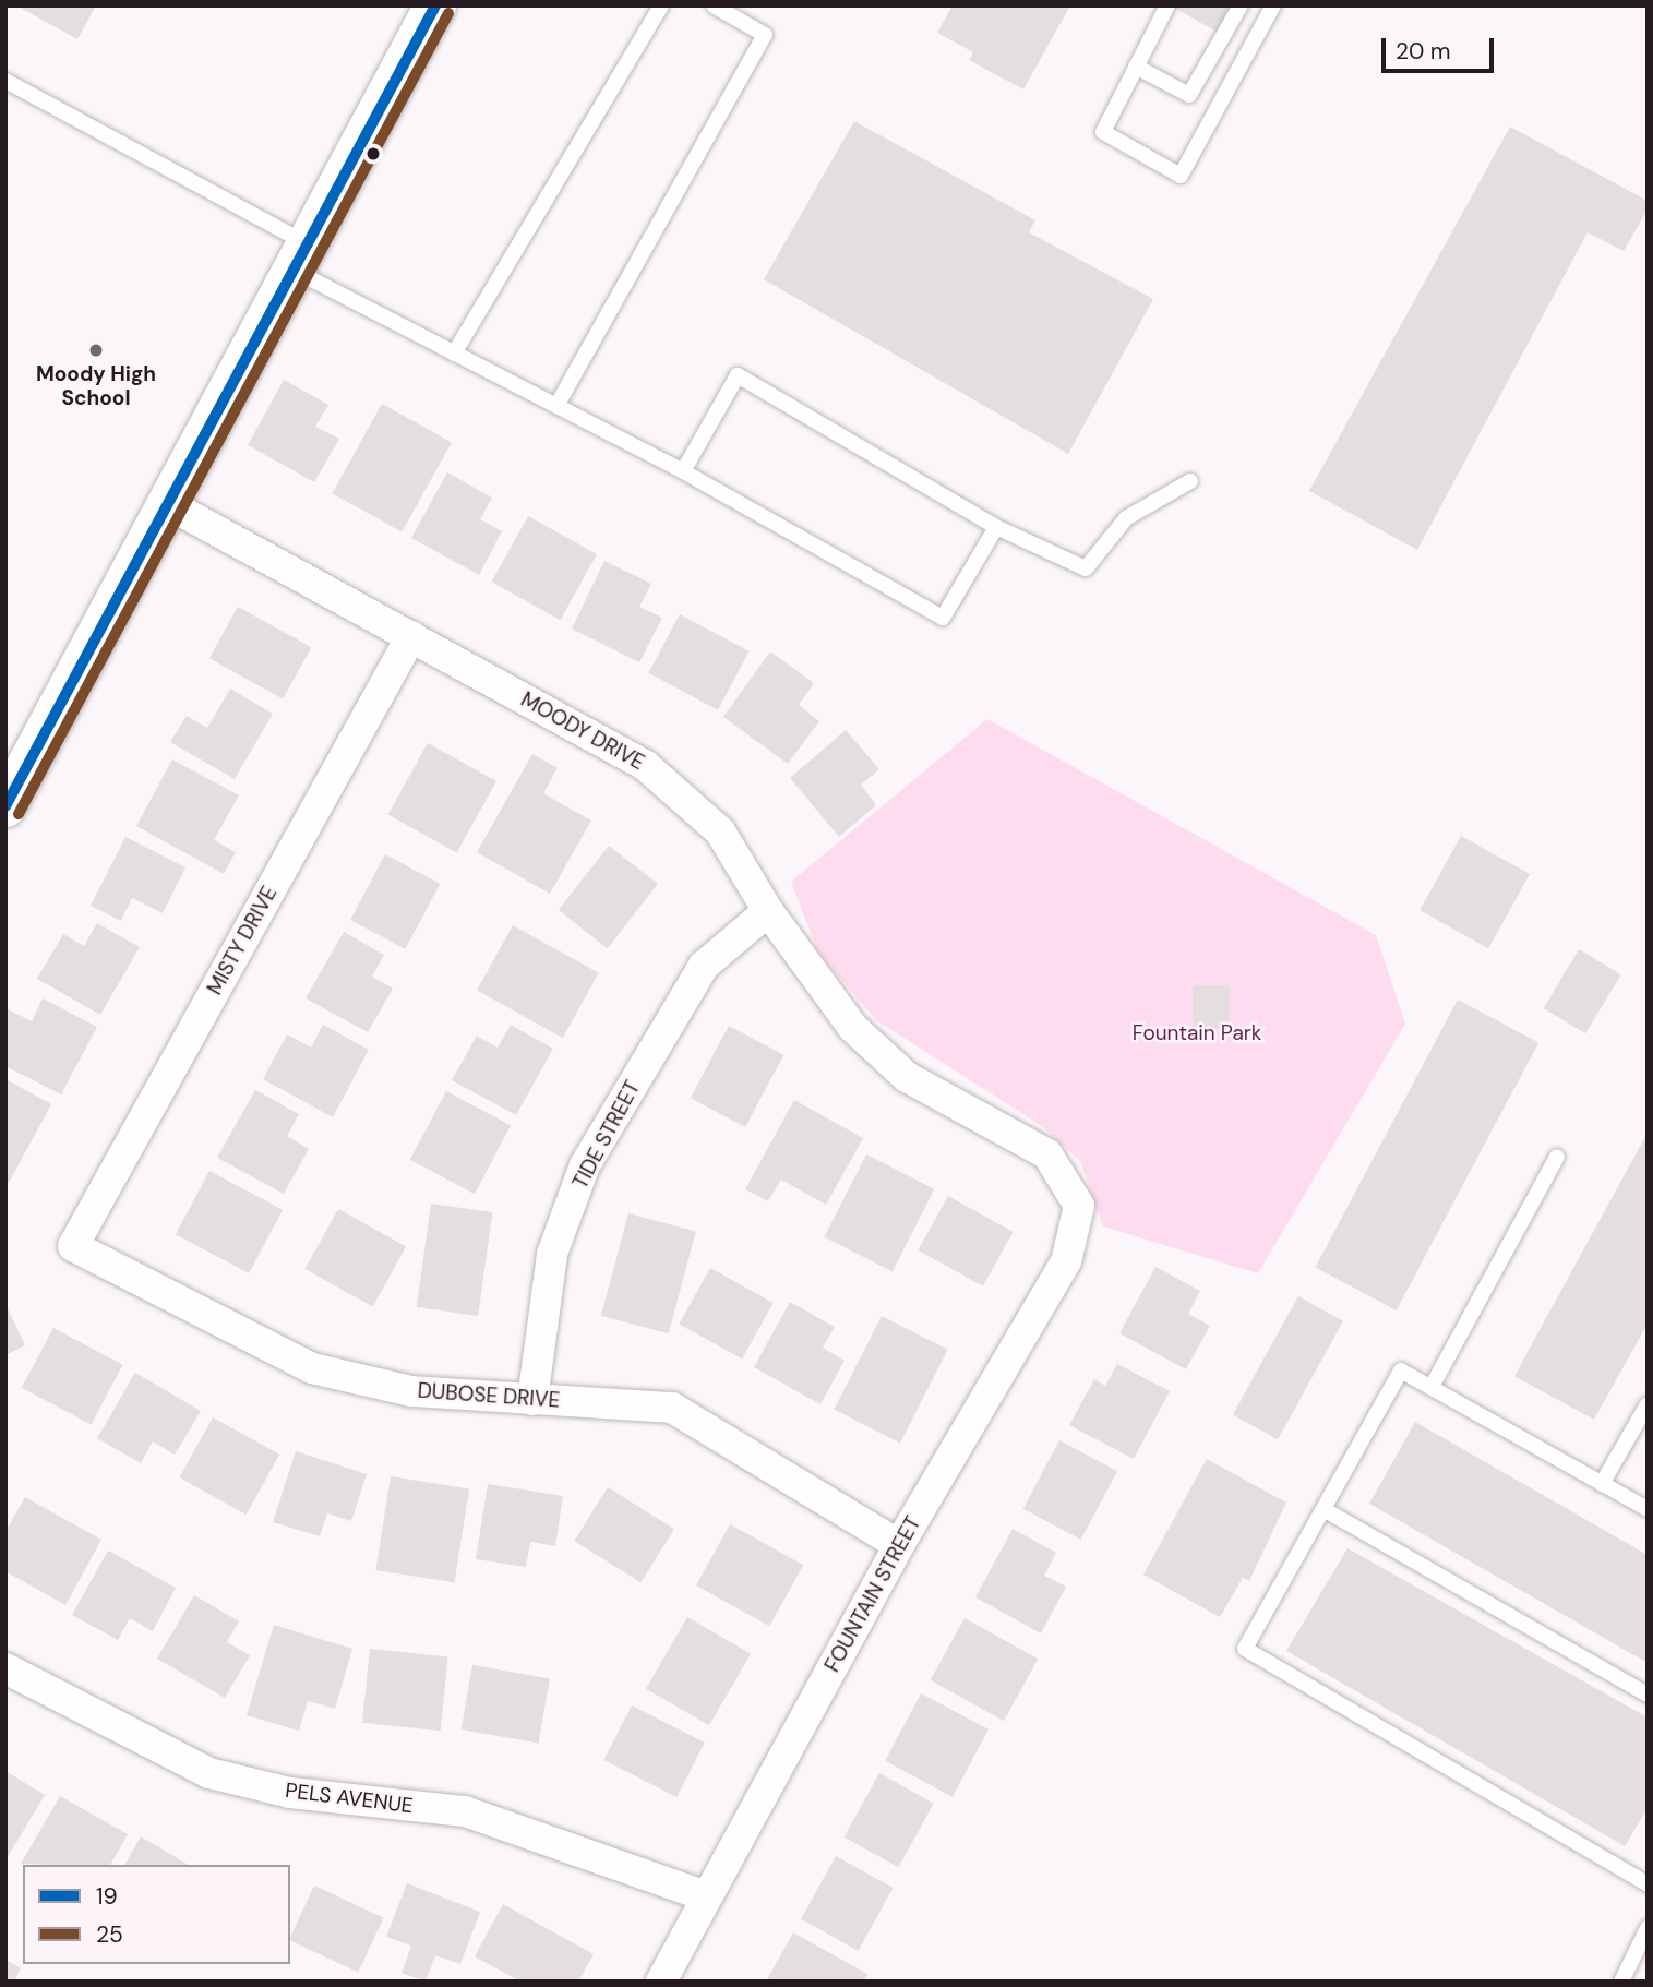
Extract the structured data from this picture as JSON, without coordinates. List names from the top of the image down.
{
  "streets": {
    "street": [
      "MOODY DRIVE",
      "MISTY DRIVE",
      "TIDE STREET",
      "DUBOSE DRIVE",
      "FOUNTAIN STREET",
      "PELS AVENUE"
    ]
  },
  "crossings": [
    ["MOODY DRIVE", "MISTY DRIVE"],
    ["MOODY DRIVE", "TIDE STREET"],
    ["MOODY DRIVE", "FOUNTAIN STREET"],
    ["MISTY DRIVE", "DUBOSE DRIVE"],
    ["TIDE STREET", "DUBOSE DRIVE"],
    ["DUBOSE DRIVE", "FOUNTAIN STREET"],
    ["FOUNTAIN STREET", "PELS AVENUE"]
  ],
  "parks": ["Fountain Park"],
  "places": ["Moody High School"],
  "lines": ["transit line 19", "transit line 25"],
  "legend": ["19", "25"],
  "scale_bar": "20 m"
}
